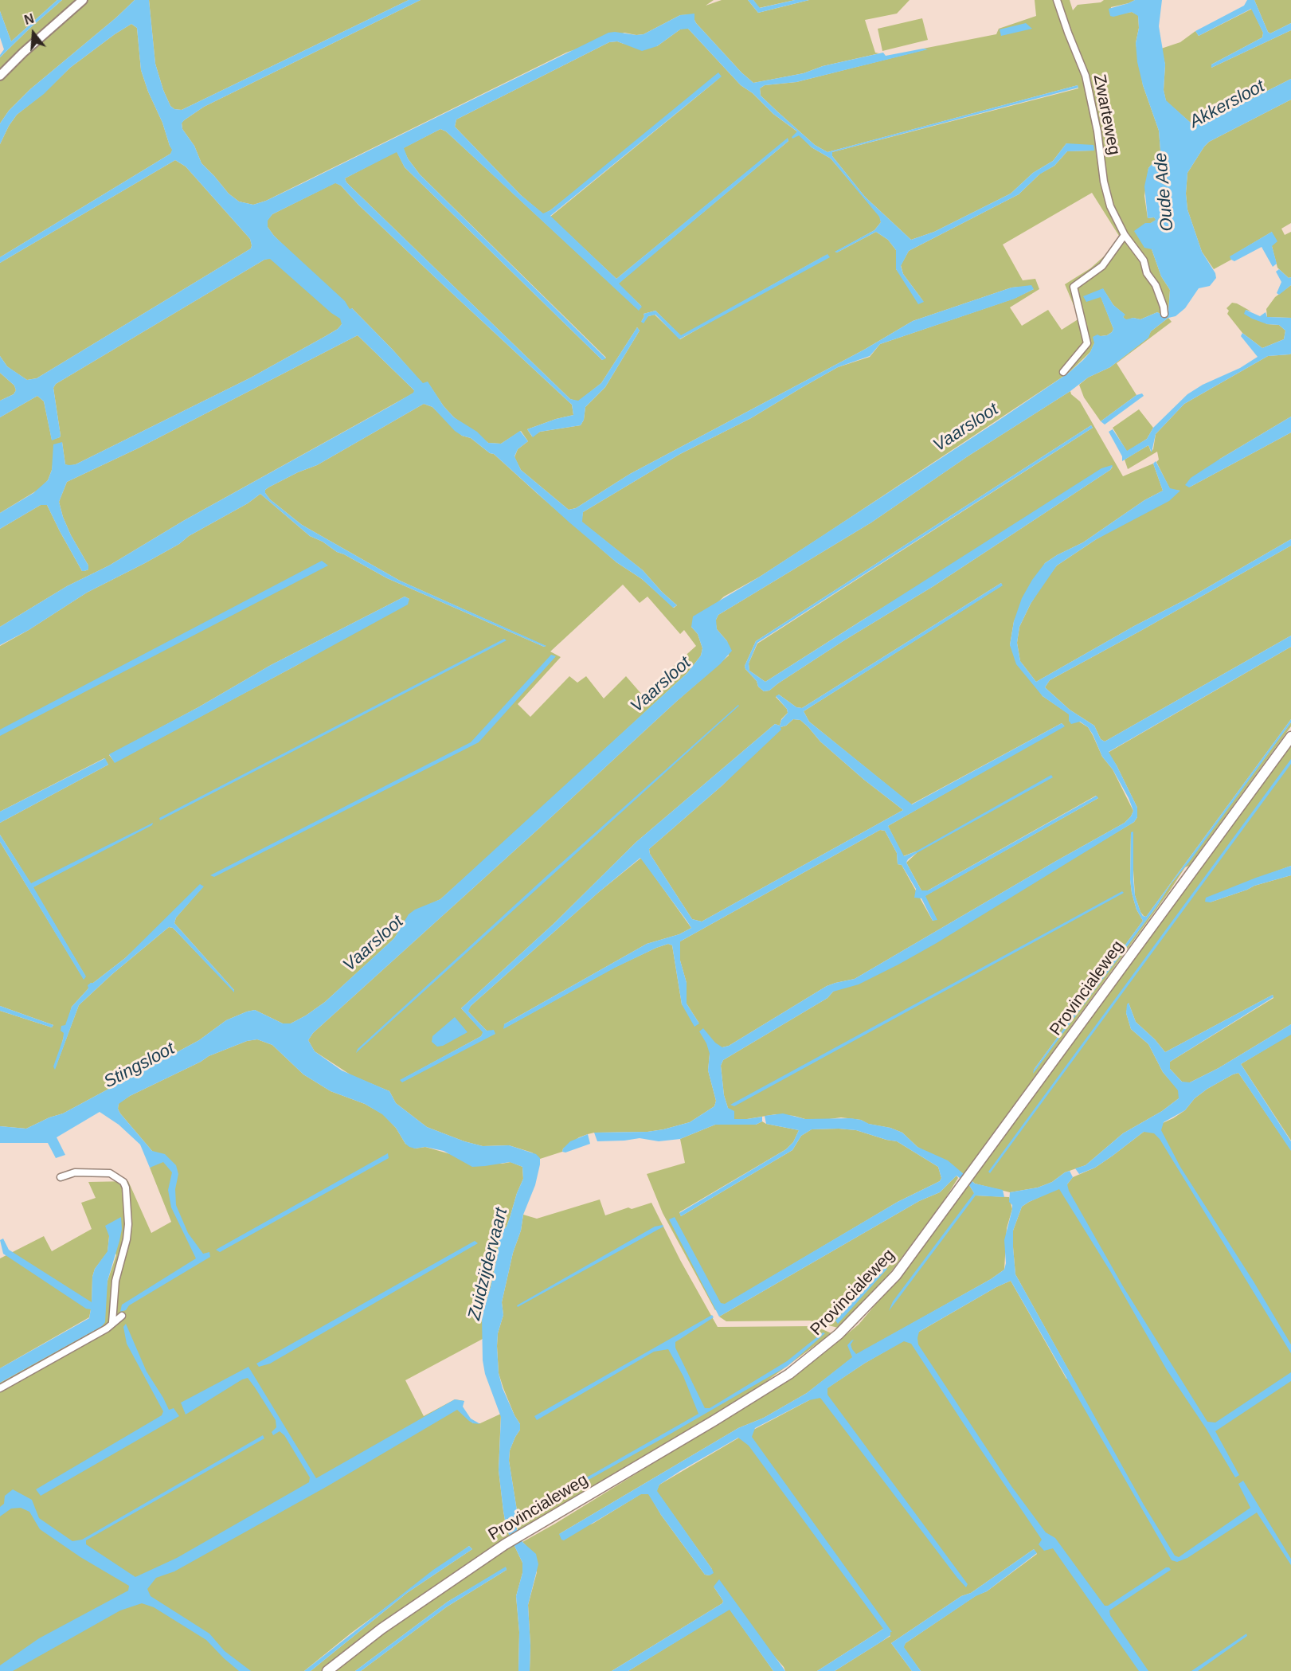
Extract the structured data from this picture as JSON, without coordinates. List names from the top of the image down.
{
  "streets": {
    "main road": ["Provincialeweg"],
    "street": ["Zwarteweg"]
  },
  "water": [
    "Akkersloot",
    "Oude Ade",
    "Vaarsloot",
    "Stingsloot",
    "Zuidzijdervaart"
  ],
  "north": "top"
}
